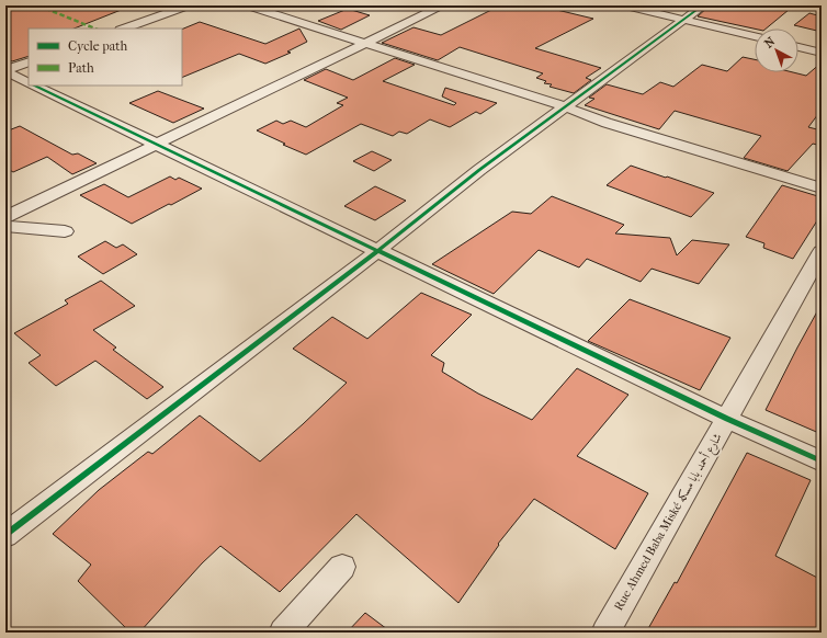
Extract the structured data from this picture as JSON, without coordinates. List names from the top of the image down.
{
  "streets": {
    "street": ["Rue Ahmed Baba Miské شارع أحمد بابا مسكه"]
  },
  "legend": ["Cycle path", "Path"],
  "north": "top left"
}
